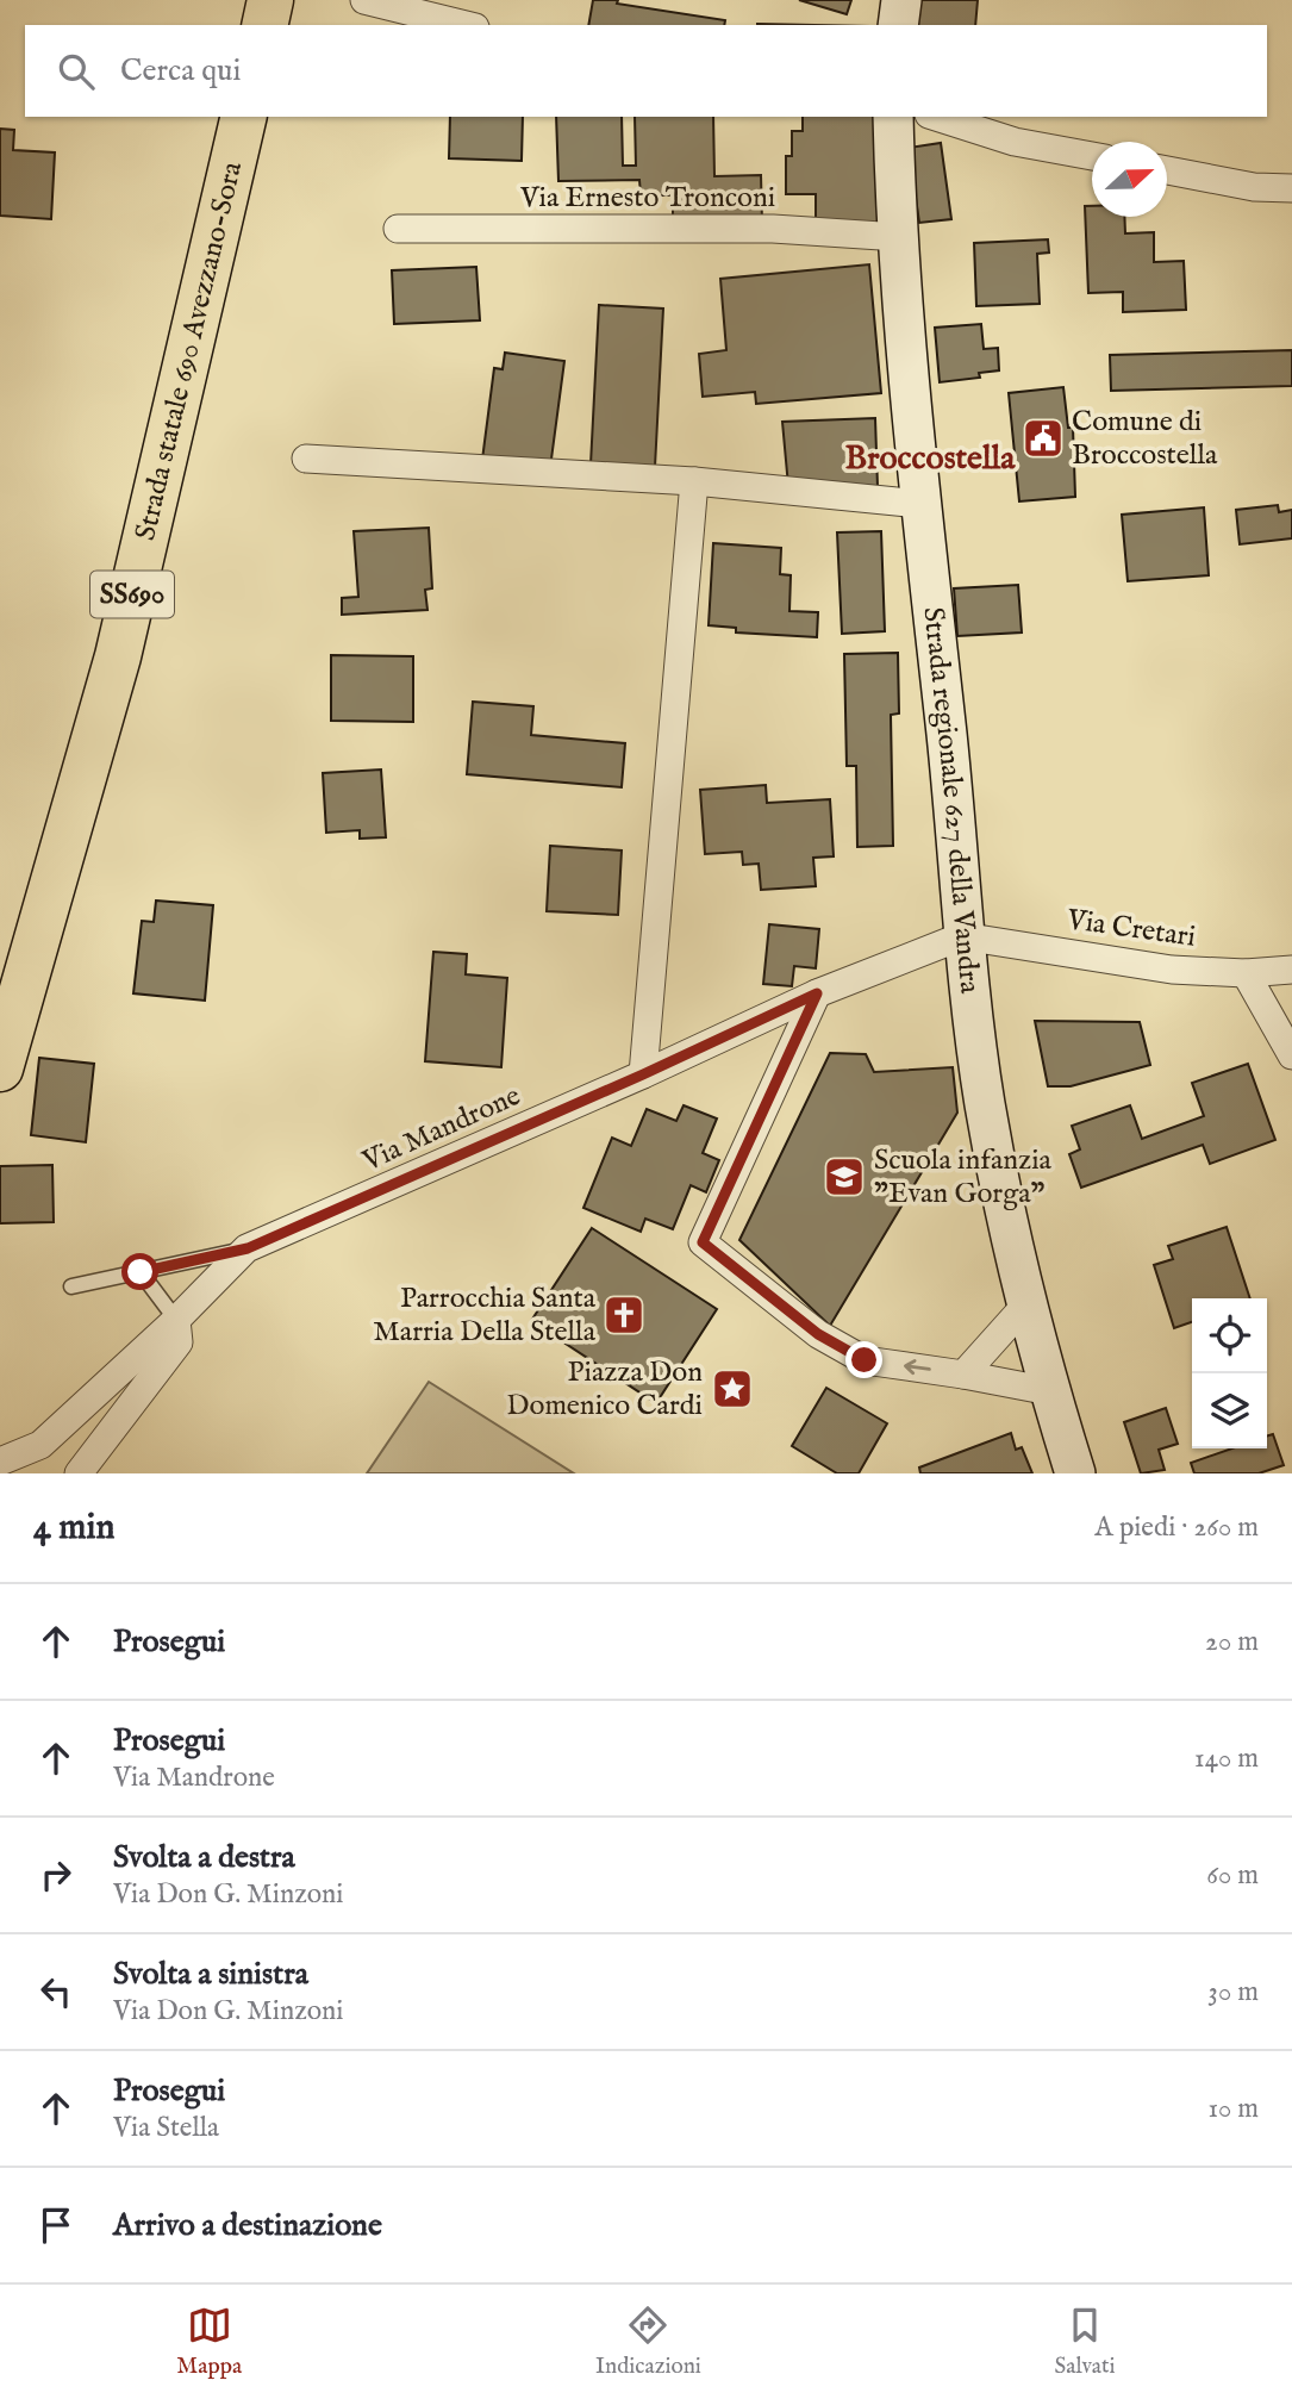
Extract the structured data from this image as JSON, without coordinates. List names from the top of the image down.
{
  "streets": {
    "highway": ["Strada statale 690 Avezzano-Sora", "SS690"],
    "main road": ["Strada regionale 627 della Vandra"],
    "street": ["Via Ernesto Tronconi", "Via Cretari", "Via Mandrone"]
  },
  "crossings": [
    ["Via Ernesto Tronconi", "Strada regionale 627 della Vandra"],
    ["Strada regionale 627 della Vandra", "Via Cretari"],
    ["Strada regionale 627 della Vandra", "Via Mandrone"],
    ["Via Cretari", "Via Mandrone"]
  ],
  "districts": ["Broccostella"],
  "places": {
    "public building": ["Comune di Broccostella"],
    "school or university": ["Scuola infanzia \"Evan Gorga\""],
    "church": ["Parrocchia Santa Marria Della Stella"],
    "place": ["Piazza Don Domenico Cardi"]
  },
  "north": "right",
  "page": {
    "search": "Cerca qui",
    "heading": ["4 min", "A piedi · 260 m"],
    "list": [
      ["Prosegui", "20 m"],
      ["Prosegui", "Via Mandrone", "140 m"],
      ["Svolta a destra", "Via Don G. Minzoni", "60 m"],
      ["Svolta a sinistra", "Via Don G. Minzoni", "30 m"],
      ["Prosegui", "Via Stella", "10 m"],
      "Arrivo a destinazione"
    ],
    "nav": ["Mappa", "Indicazioni", "Salvati"]
  }
}
